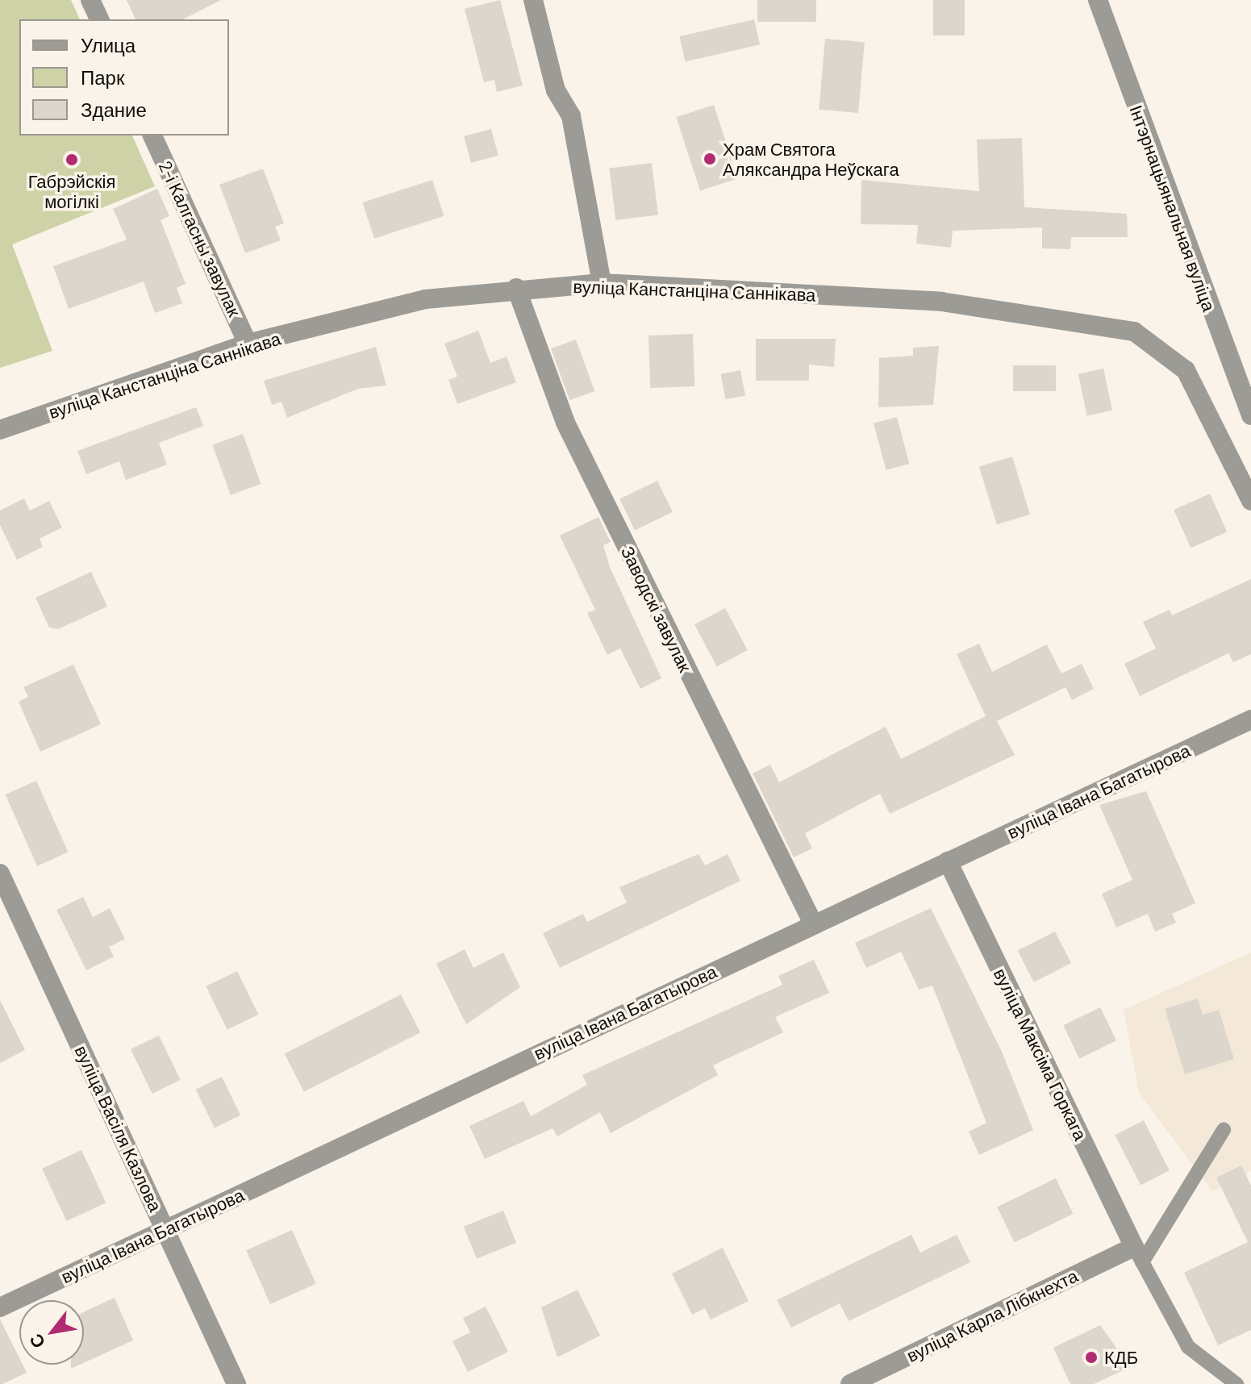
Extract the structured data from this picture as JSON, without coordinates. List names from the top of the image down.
{
  "streets": {
    "street": [
      "Інтэрнацыянальная вуліца",
      "2-і Калгасны завулак",
      "вуліца Канстанціна Саннікава",
      "Заводскі завулак",
      "вуліца Івана Багатырова",
      "вуліца Максіма Горкага",
      "вуліца Васіля Казлова",
      "вуліца Карла Лібкнехта"
    ]
  },
  "crossings": [
    ["2-і Калгасны завулак", "вуліца Канстанціна Саннікава"],
    ["вуліца Канстанціна Саннікава", "Заводскі завулак"],
    ["Заводскі завулак", "вуліца Івана Багатырова"],
    ["вуліца Івана Багатырова", "вуліца Максіма Горкага"],
    ["вуліца Івана Багатырова", "вуліца Васіля Казлова"],
    ["вуліца Максіма Горкага", "вуліца Карла Лібкнехта"]
  ],
  "places": ["Храм Святога Аляксандра Неўскага", "Габрэйскія могілкі", "КДБ"],
  "legend": ["Улица", "Парк", "Здание"],
  "north": "bottom left"
}
